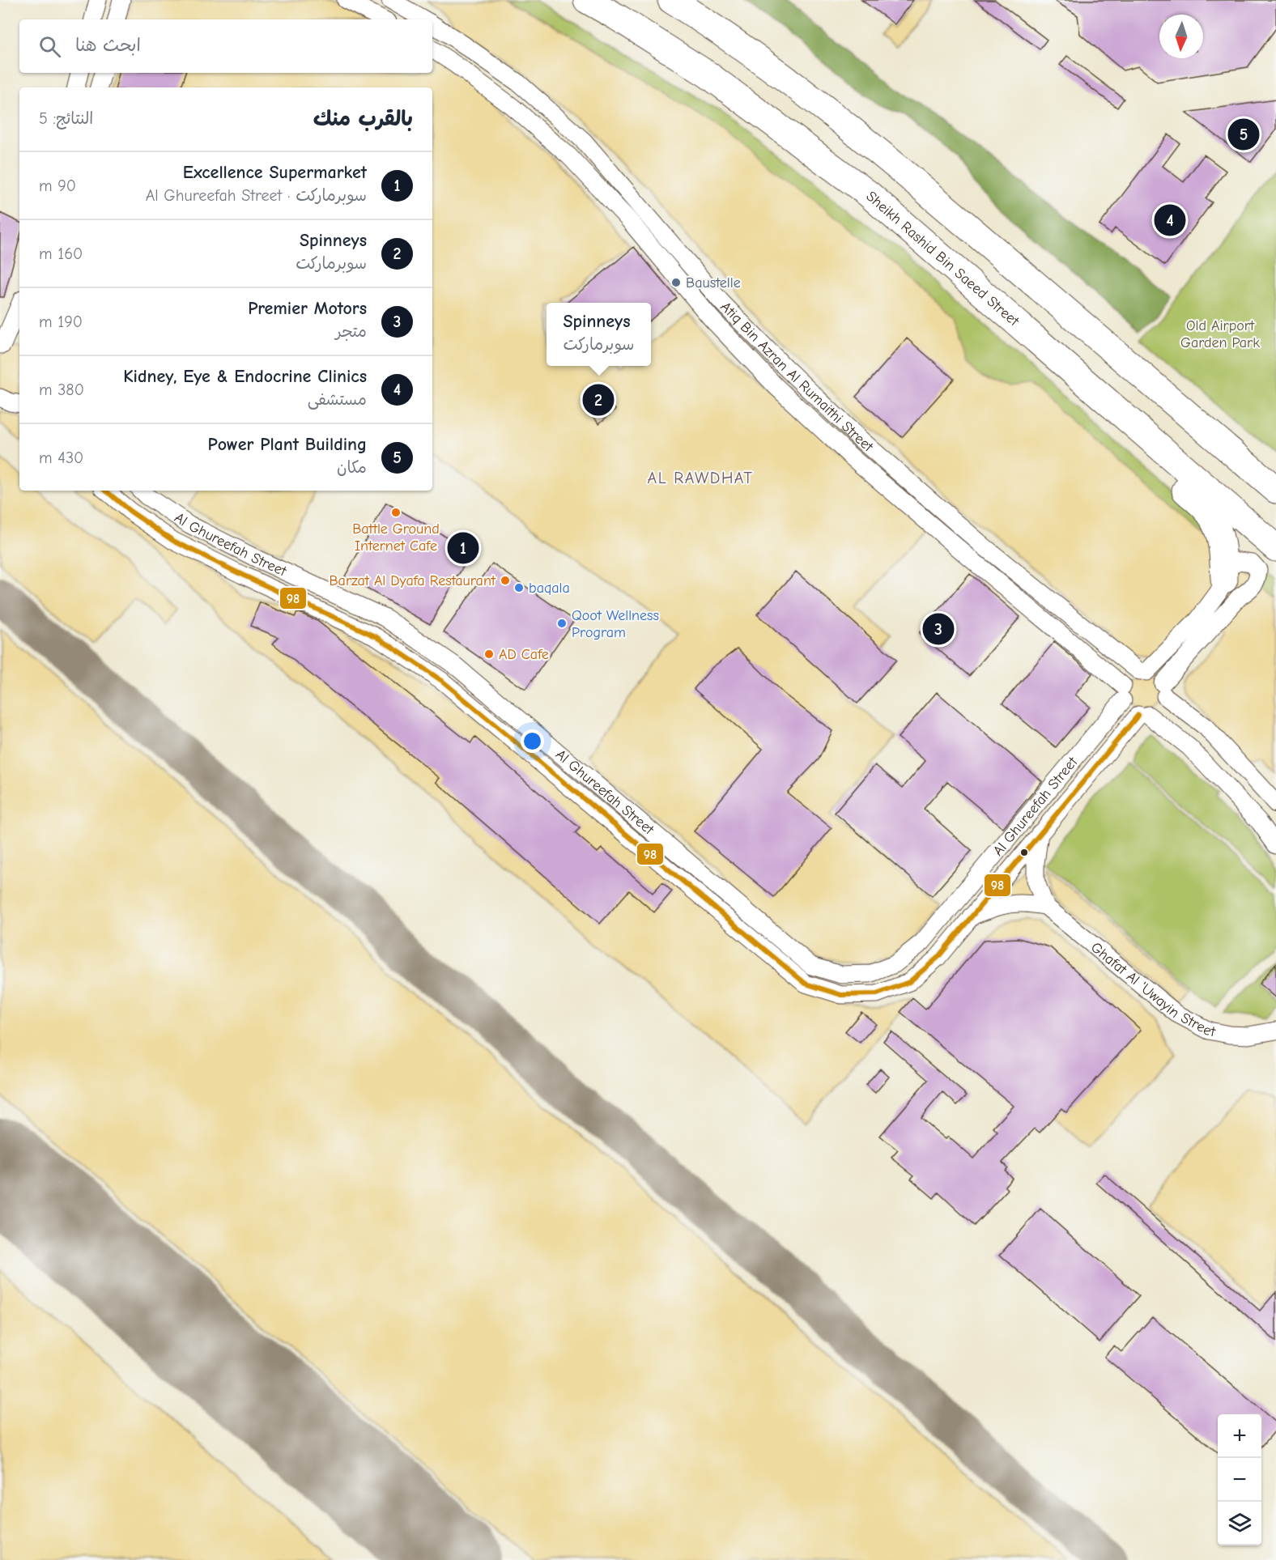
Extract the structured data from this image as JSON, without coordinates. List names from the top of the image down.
{
  "streets": {
    "main road": ["Sheikh Rashid Bin Saeed Street"],
    "street": ["Atiq Bin Azran Al Rumaithi Street", "Al Ghureefah Street", "Ghafat Al 'Uwayin Street"]
  },
  "crossings": [
    ["Atiq Bin Azran Al Rumaithi Street", "Al Ghureefah Street"]
  ],
  "districts": ["AL RAWDHAT"],
  "parks": ["Old Airport Garden Park"],
  "places": [
    "Baustelle",
    "Battle Ground Internet Cafe",
    "Barzat Al Dyafa Restaurant",
    "baqala",
    "Qoot Wellness Program",
    "AD Cafe"
  ],
  "lines": ["transit line 98"],
  "north": "bottom",
  "page": {
    "search": "ابحث هنا",
    "heading": ["بالقرب منك", "النتائج: 5"],
    "pins": [
      "5",
      "4",
      "2",
      "1",
      "3"
    ],
    "list": [
      {
        "mark": "1",
        "name": "Excellence Supermarket",
        "note": "سوبرماركت · Al Ghureefah Street",
        "value": "90 m"
      },
      {
        "mark": "2",
        "name": "Spinneys",
        "note": "سوبرماركت",
        "value": "160 m"
      },
      {
        "mark": "3",
        "name": "Premier Motors",
        "note": "متجر",
        "value": "190 m"
      },
      {
        "mark": "4",
        "name": "Kidney, Eye & Endocrine Clinics",
        "note": "مستشفى",
        "value": "380 m"
      },
      {
        "mark": "5",
        "name": "Power Plant Building",
        "note": "مكان",
        "value": "430 m"
      }
    ],
    "popup": ["Spinneys", "سوبرماركت"],
    "map_buttons": ["+", "−"]
  }
}
